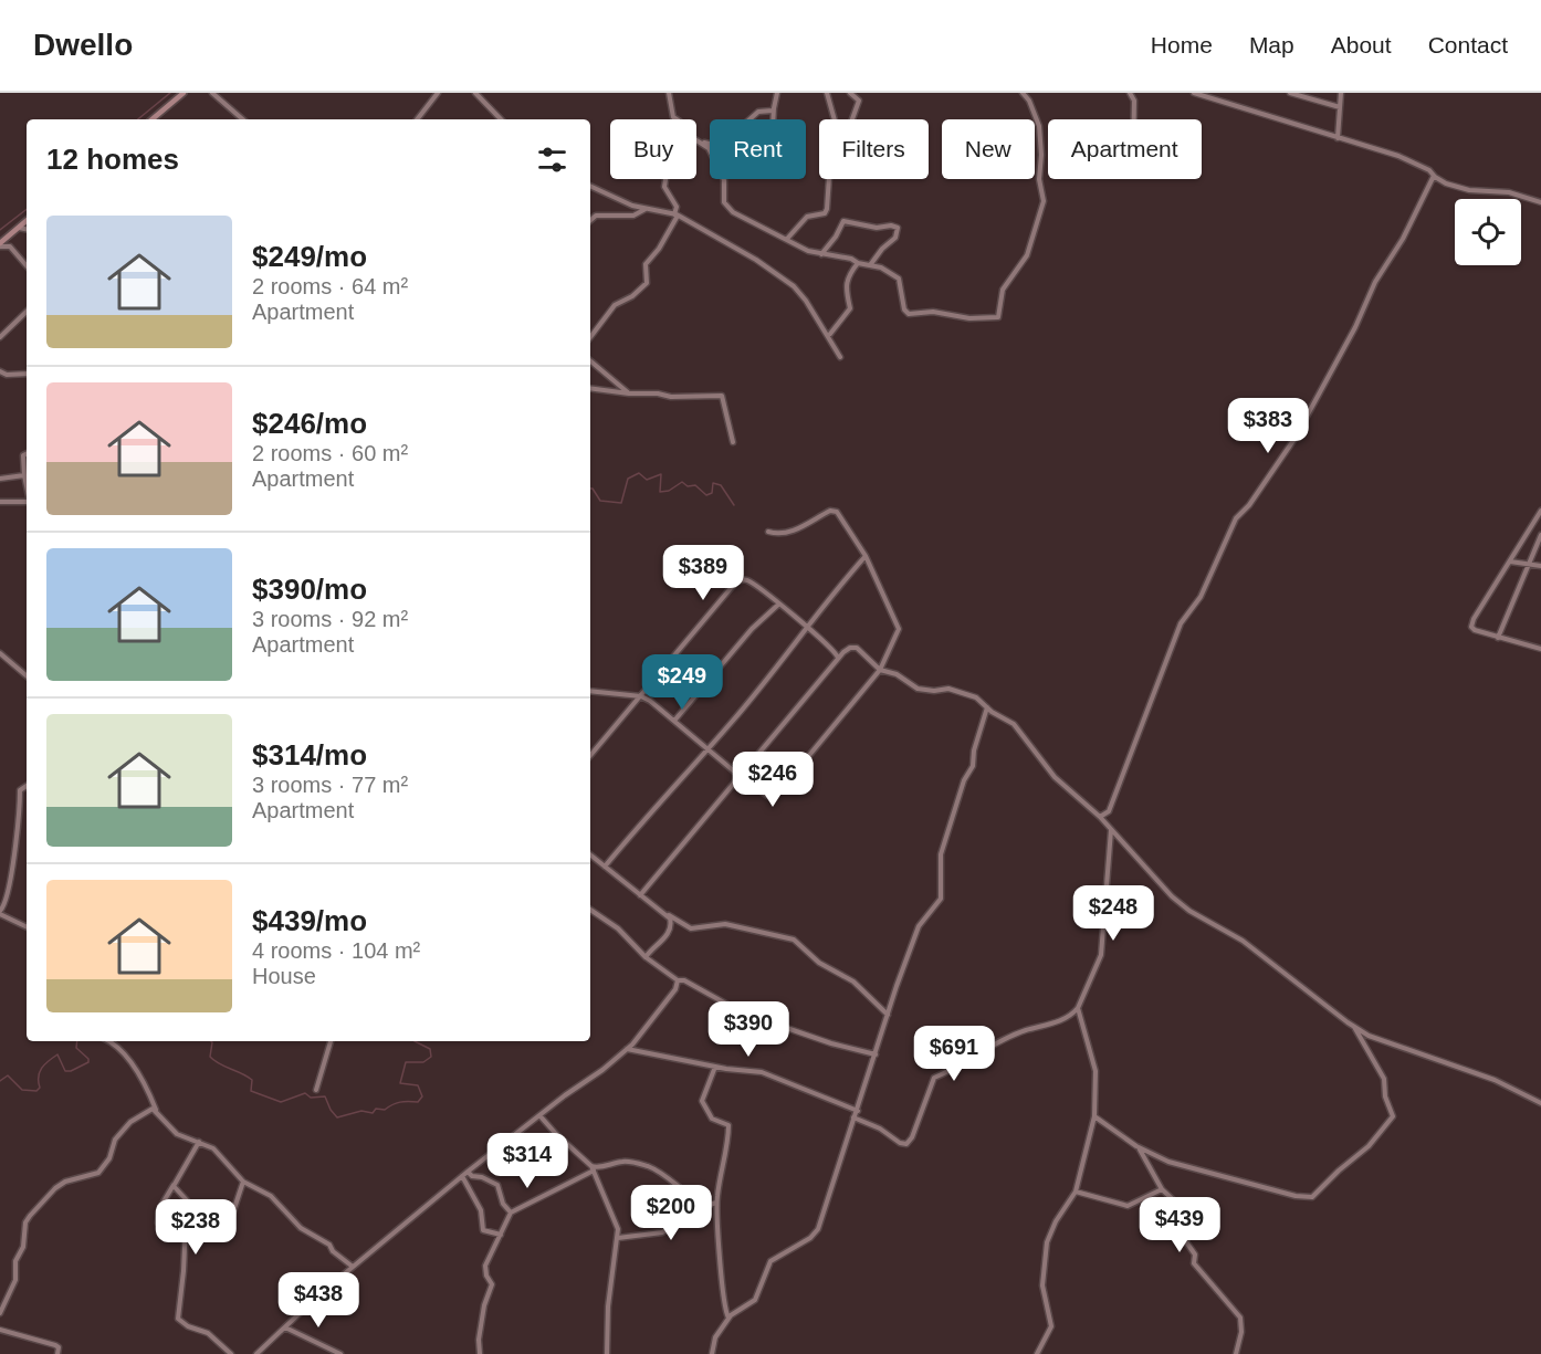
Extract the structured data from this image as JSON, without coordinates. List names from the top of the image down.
{
  "page": {
    "header": "Dwello",
    "nav": [
      "Home",
      "Map",
      "About",
      "Contact"
    ],
    "chip": [
      "Buy",
      "Rent",
      "Filters",
      "New",
      "Apartment"
    ],
    "heading": "12 homes",
    "list": [
      {
        "name": "$249/mo",
        "note": "2 rooms · 64 m² · Apartment"
      },
      {
        "name": "$246/mo",
        "note": "2 rooms · 60 m² · Apartment"
      },
      {
        "name": "$390/mo",
        "note": "3 rooms · 92 m² · Apartment"
      },
      {
        "name": "$314/mo",
        "note": "3 rooms · 77 m² · Apartment"
      },
      {
        "name": "$439/mo",
        "note": "4 rooms · 104 m² · House"
      }
    ],
    "price": [
      "$383",
      "$389",
      "$249",
      "$246",
      "$248",
      "$390",
      "$691",
      "$314",
      "$200",
      "$439",
      "$238",
      "$438"
    ]
  }
}
